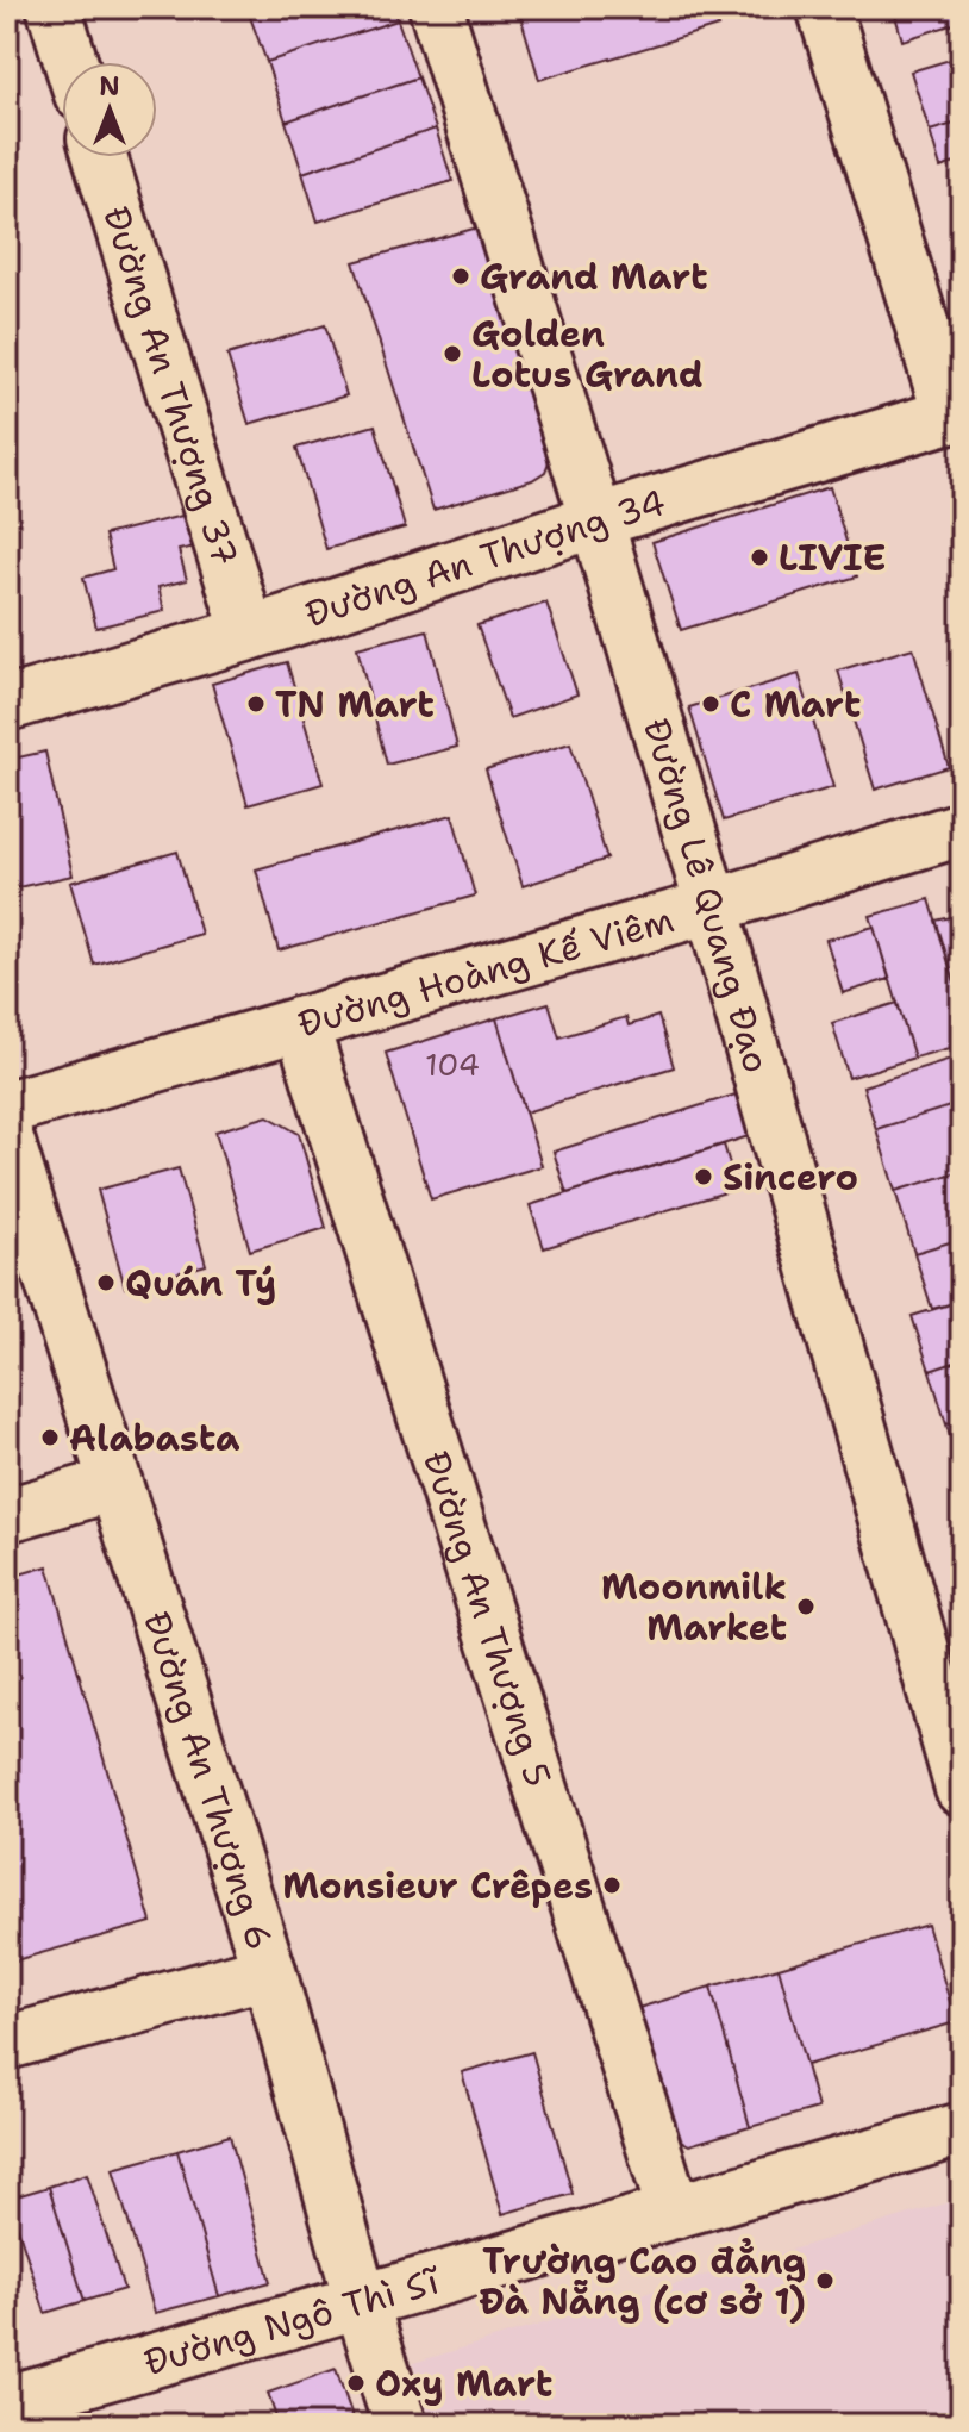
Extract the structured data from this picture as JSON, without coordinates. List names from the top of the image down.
{
  "streets": {
    "street": [
      "Đường An Thượng 37",
      "Đường An Thượng 34",
      "Đường Lê Quang Đạo",
      "Đường Hoàng Kế Viêm",
      "Đường An Thượng 5",
      "Đường An Thượng 6",
      "Đường Ngô Thì Sĩ"
    ]
  },
  "crossings": [
    ["Đường An Thượng 37", "Đường An Thượng 34"],
    ["Đường An Thượng 34", "Đường Lê Quang Đạo"],
    ["Đường Lê Quang Đạo", "Đường Hoàng Kế Viêm"],
    ["Đường Hoàng Kế Viêm", "Đường An Thượng 5"],
    ["Đường An Thượng 5", "Đường Ngô Thì Sĩ"],
    ["Đường An Thượng 6", "Đường Ngô Thì Sĩ"]
  ],
  "places": [
    "Grand Mart",
    "Golden Lotus Grand",
    "LIVIE",
    "TN Mart",
    "C Mart",
    "Sincero",
    "Quán Tý",
    "Alabasta",
    "Moonmilk Market",
    "Monsieur Crêpes",
    "Trường Cao đẳng Đà Nẵng (cơ sở 1)",
    "Oxy Mart"
  ],
  "house_numbers": ["104"],
  "north": "top"
}
